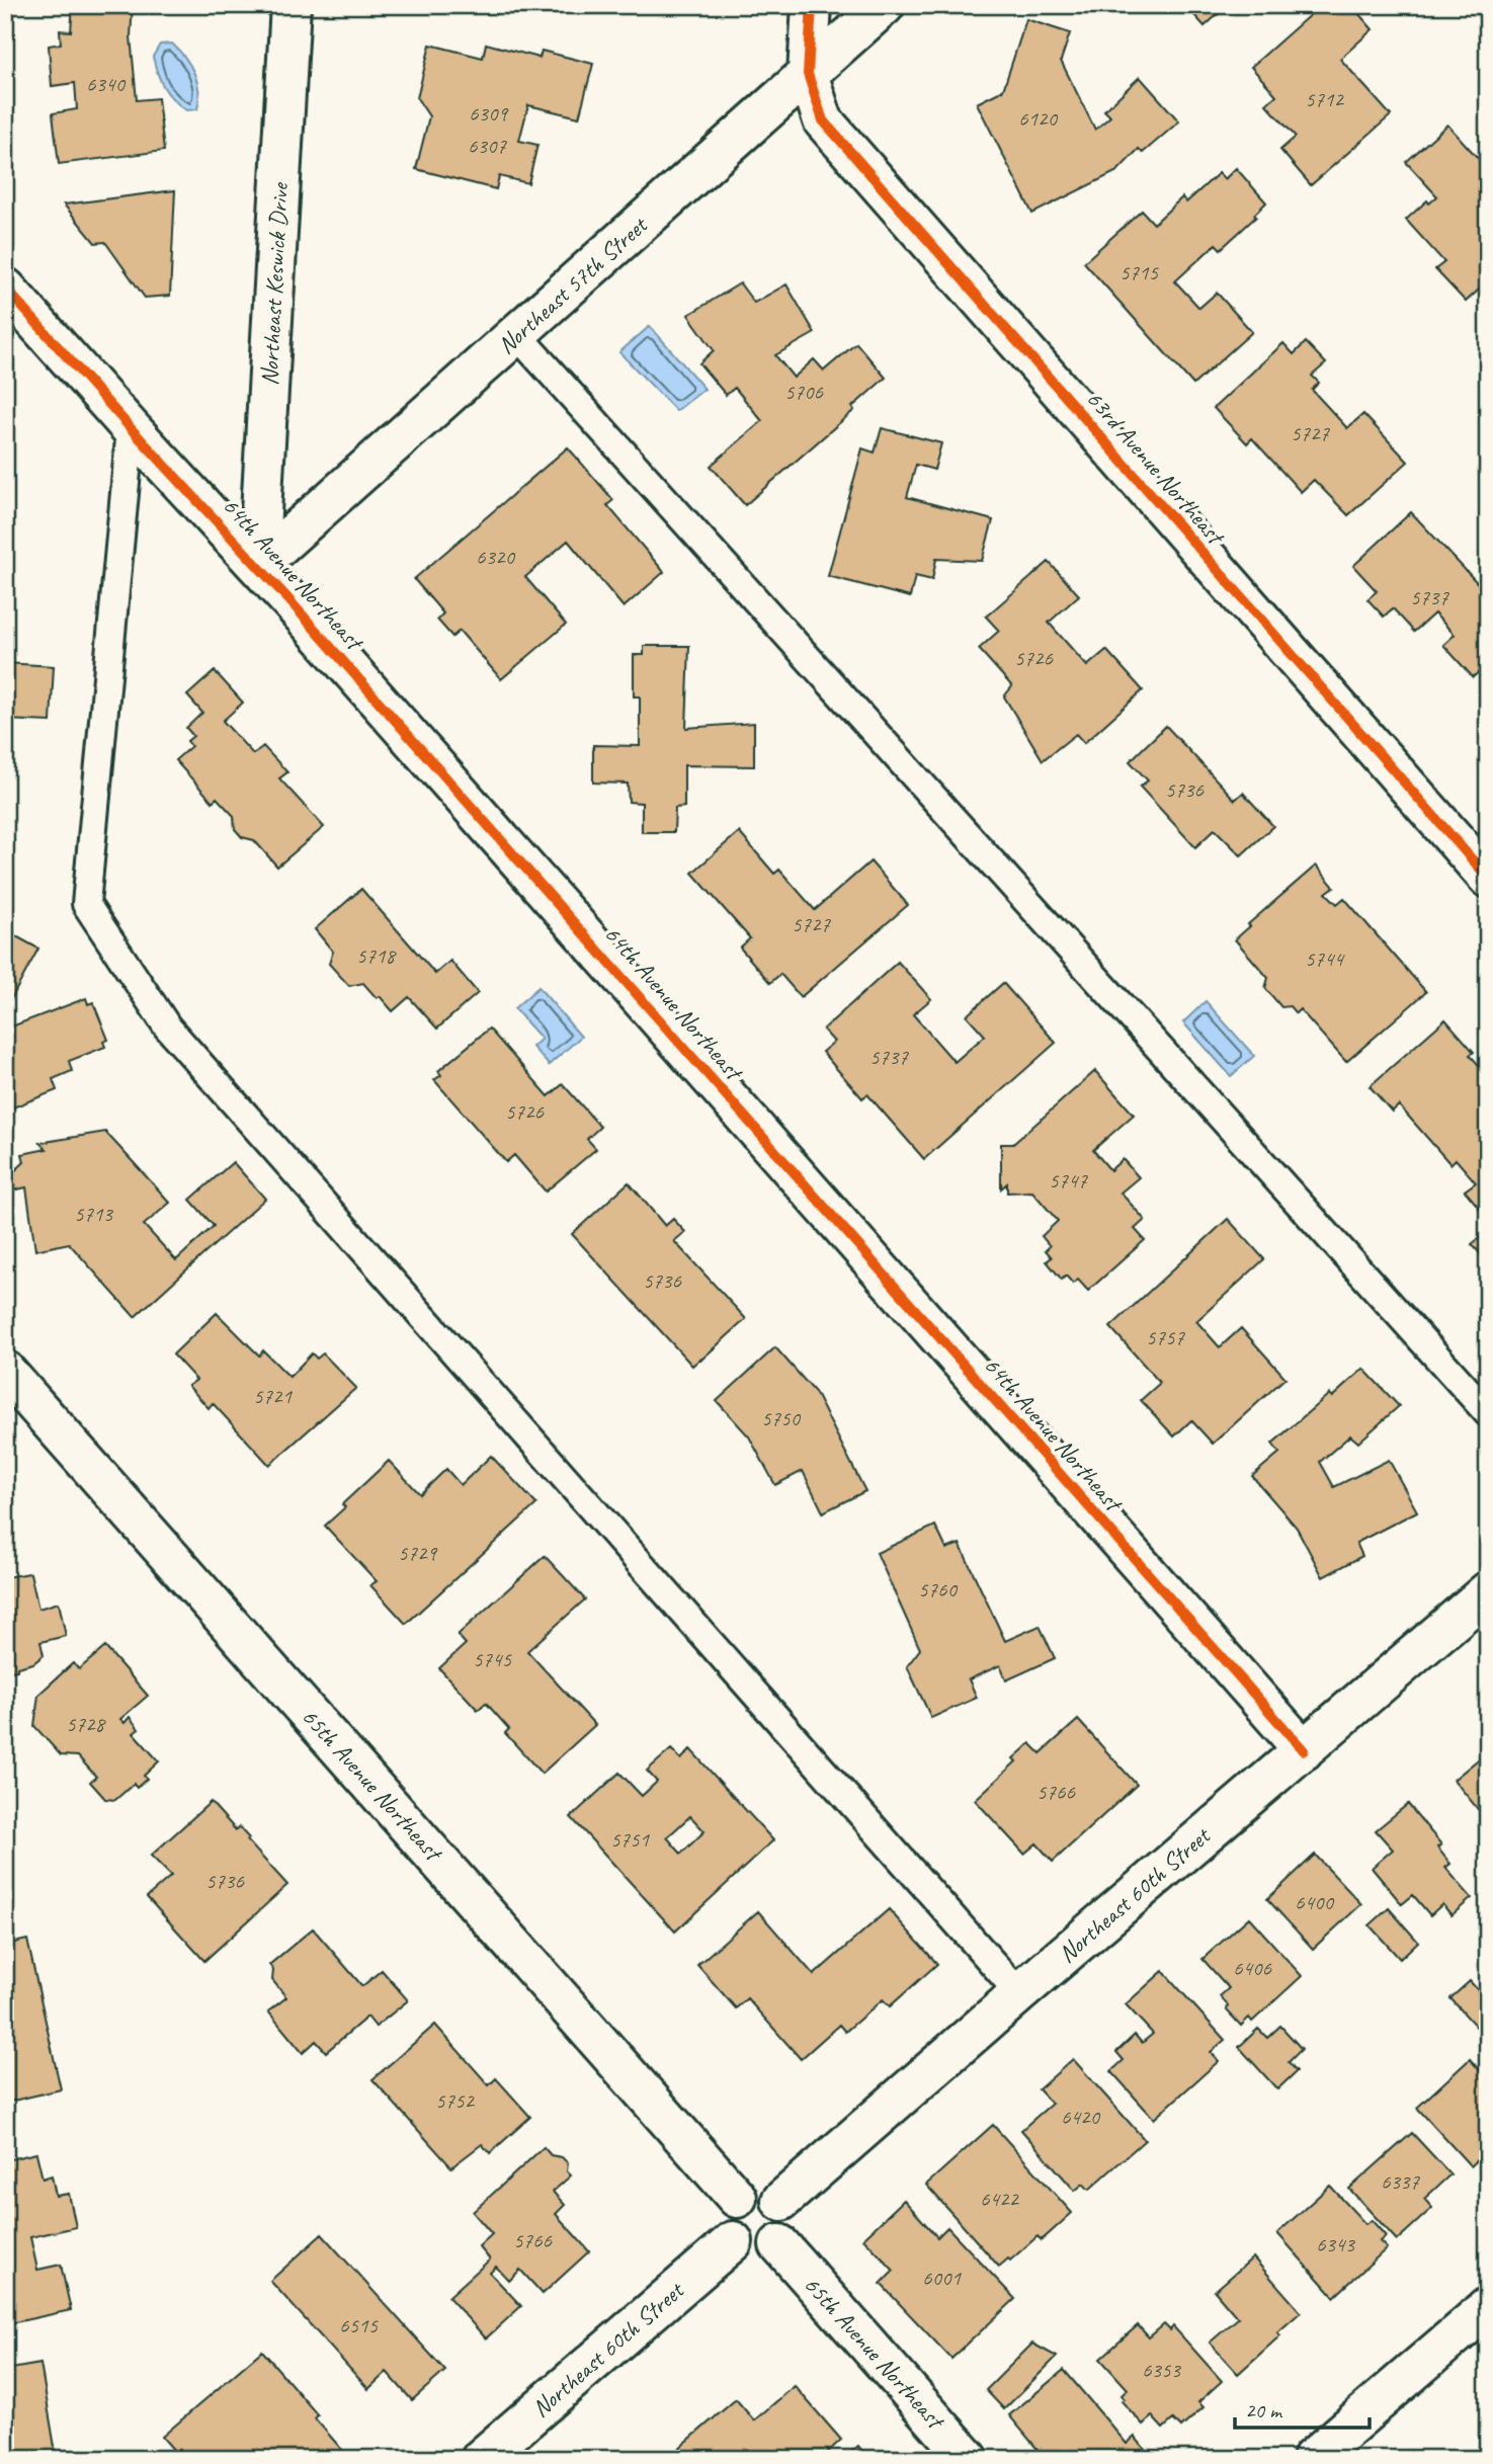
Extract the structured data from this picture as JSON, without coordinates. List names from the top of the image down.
{
  "streets": {
    "street": [
      "Northeast Keswick Drive",
      "Northeast 57th Street",
      "63rd Avenue Northeast",
      "64th Avenue Northeast",
      "65th Avenue Northeast",
      "Northeast 60th Street"
    ]
  },
  "crossings": [
    ["Northeast Keswick Drive", "Northeast 57th Street"],
    ["Northeast Keswick Drive", "64th Avenue Northeast"],
    ["Northeast 57th Street", "63rd Avenue Northeast"],
    ["Northeast 57th Street", "64th Avenue Northeast"],
    ["64th Avenue Northeast", "Northeast 60th Street"],
    ["65th Avenue Northeast", "Northeast 60th Street"]
  ],
  "house_numbers": [
    "6340",
    "5712",
    "6309",
    "6120",
    "6307",
    "5715",
    "5706",
    "5727",
    "6320",
    "5737",
    "5726",
    "5736",
    "5727",
    "5718",
    "5744",
    "5737",
    "5726",
    "5747",
    "5713",
    "5736",
    "5757",
    "5721",
    "5750",
    "5729",
    "5760",
    "5745",
    "5728",
    "5766",
    "5751",
    "5736",
    "6400",
    "6406",
    "5752",
    "6420",
    "6337",
    "6422",
    "5766",
    "6343",
    "6001",
    "6515",
    "6353"
  ],
  "scale_bar": "20 m"
}
